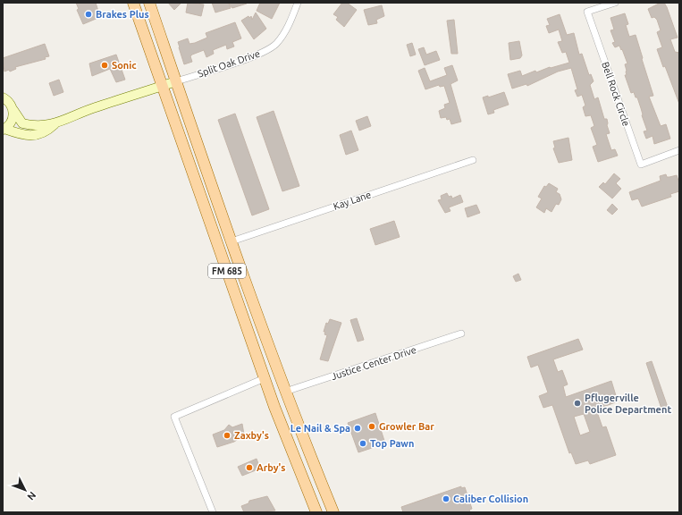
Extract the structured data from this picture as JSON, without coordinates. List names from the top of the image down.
{
  "streets": {
    "main road": ["FM 685"],
    "street": [
      "Split Oak Drive",
      "Bell Rock Circle",
      "Kay Lane",
      "Justice Center Drive"
    ]
  },
  "crossings": [
    ["Split Oak Drive", "FM 685"],
    ["Kay Lane", "FM 685"],
    ["FM 685", "Justice Center Drive"]
  ],
  "places": [
    "Brakes Plus",
    "Sonic",
    "Pflugerville Police Department",
    "Growler Bar",
    "Le Nail & Spa",
    "Zaxby's",
    "Top Pawn",
    "Arby's",
    "Caliber Collision"
  ],
  "north": "bottom right"
}
